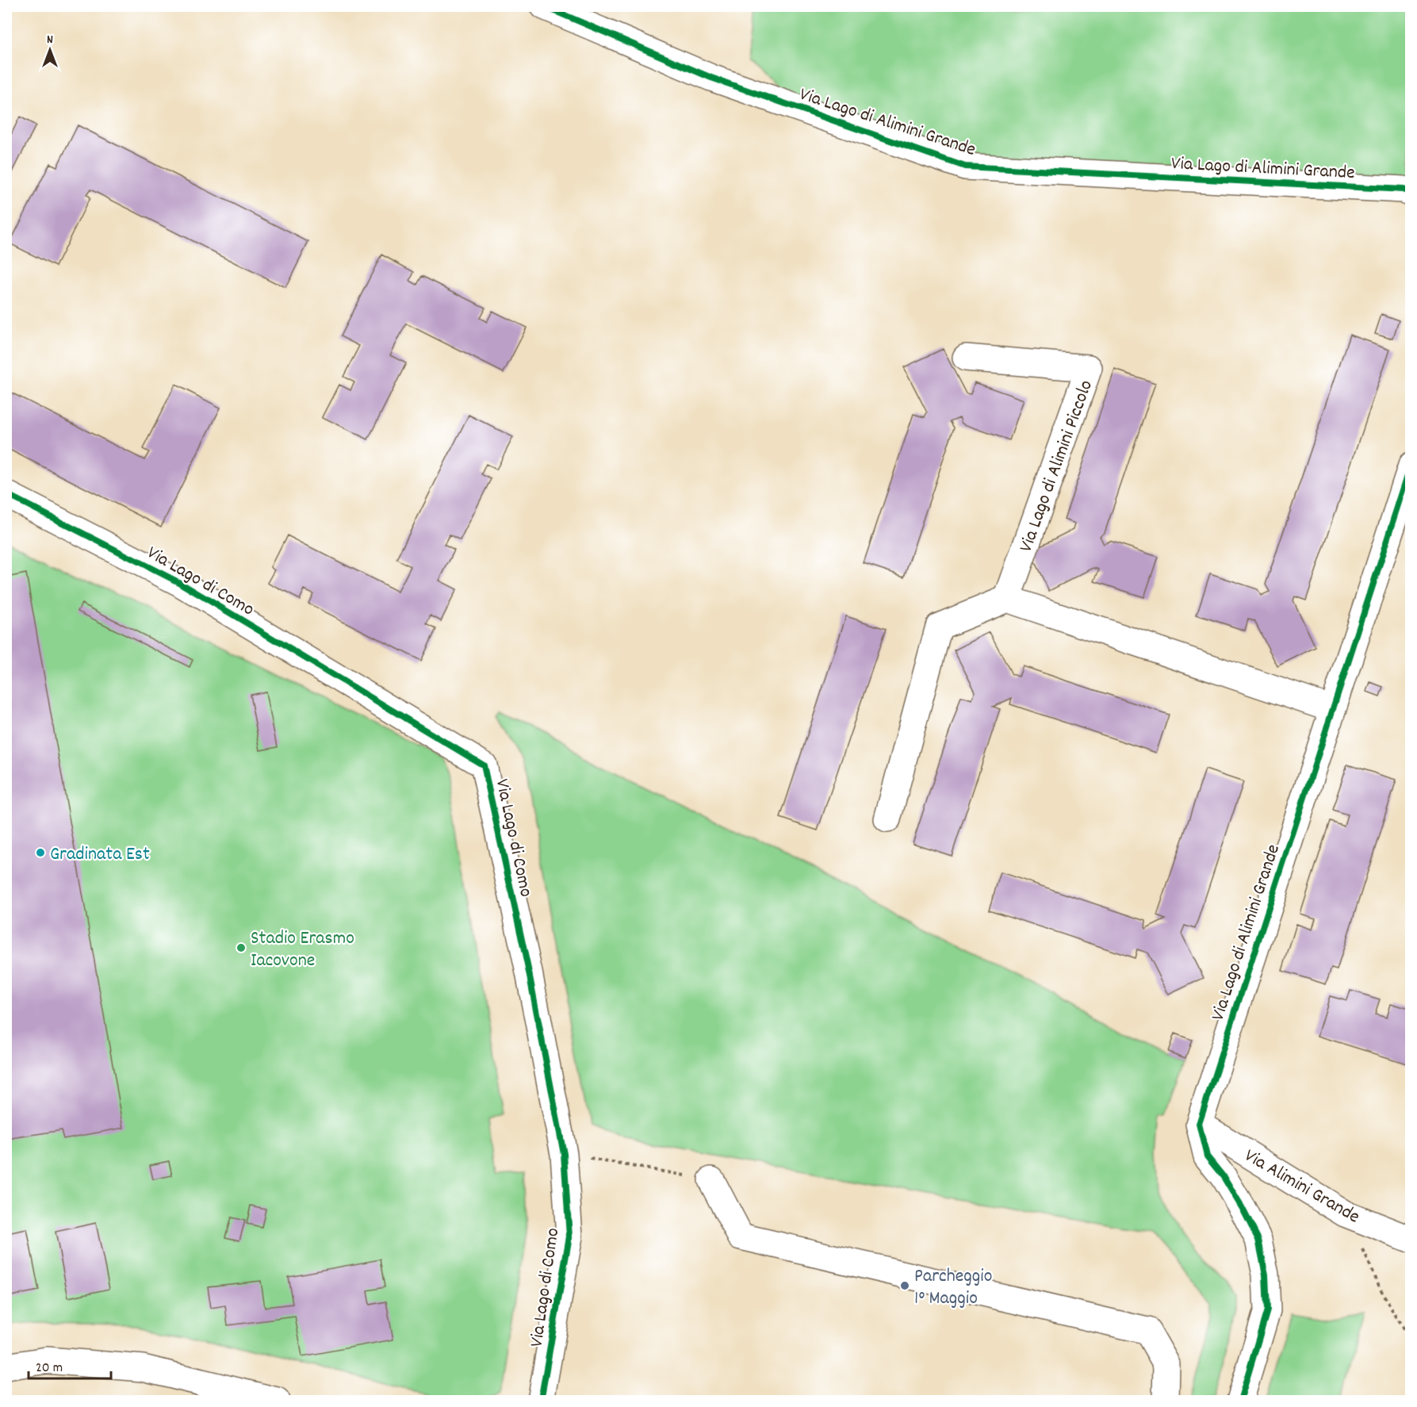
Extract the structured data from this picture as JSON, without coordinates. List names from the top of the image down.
{
  "streets": {
    "street": [
      "Via Lago di Alimini Grande",
      "Via Lago di Alimini Piccolo",
      "Via Lago di Como",
      "Via Alimini Grande"
    ]
  },
  "crossings": [
    ["Via Lago di Alimini Grande", "Via Alimini Grande"]
  ],
  "places": ["Gradinata Est", "Stadio Erasmo Iacovone", "Parcheggio 1° Maggio"],
  "scale_bar": "20 m",
  "north": "top"
}
